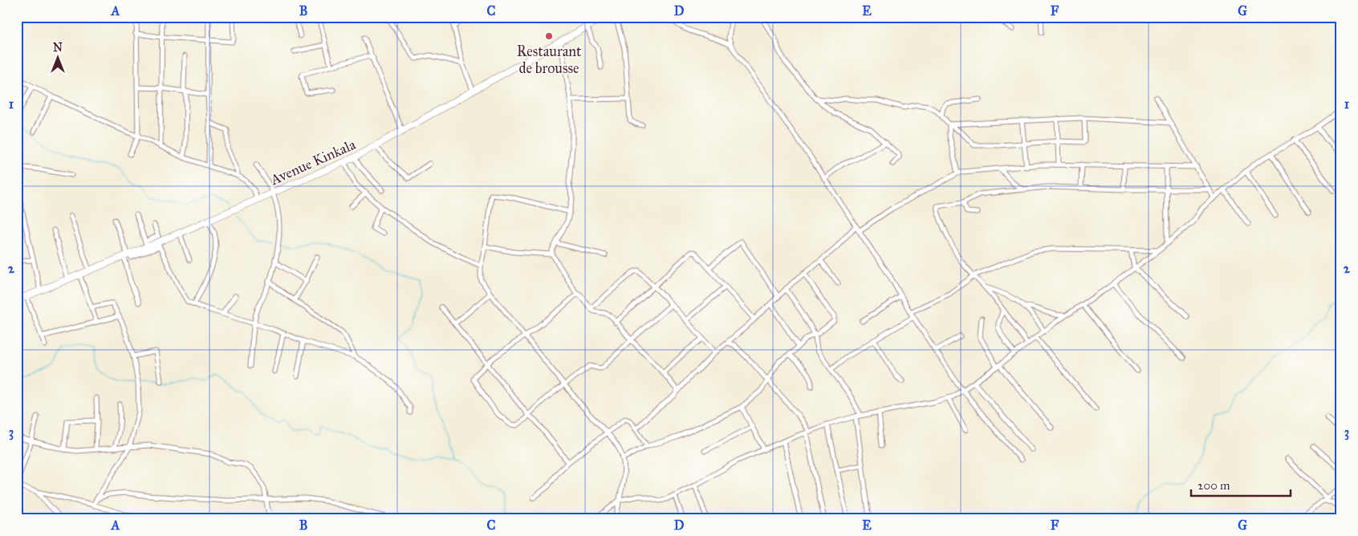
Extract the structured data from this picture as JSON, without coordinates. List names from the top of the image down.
{
  "streets": {
    "main road": ["Avenue Kinkala"]
  },
  "places": ["Restaurant de brousse"],
  "scale_bar": "200 m",
  "north": "top",
  "grid": {
    "columns": [
      "A",
      "B",
      "C",
      "D",
      "E",
      "F",
      "G"
    ],
    "rows": ["1", "2", "3"]
  }
}
